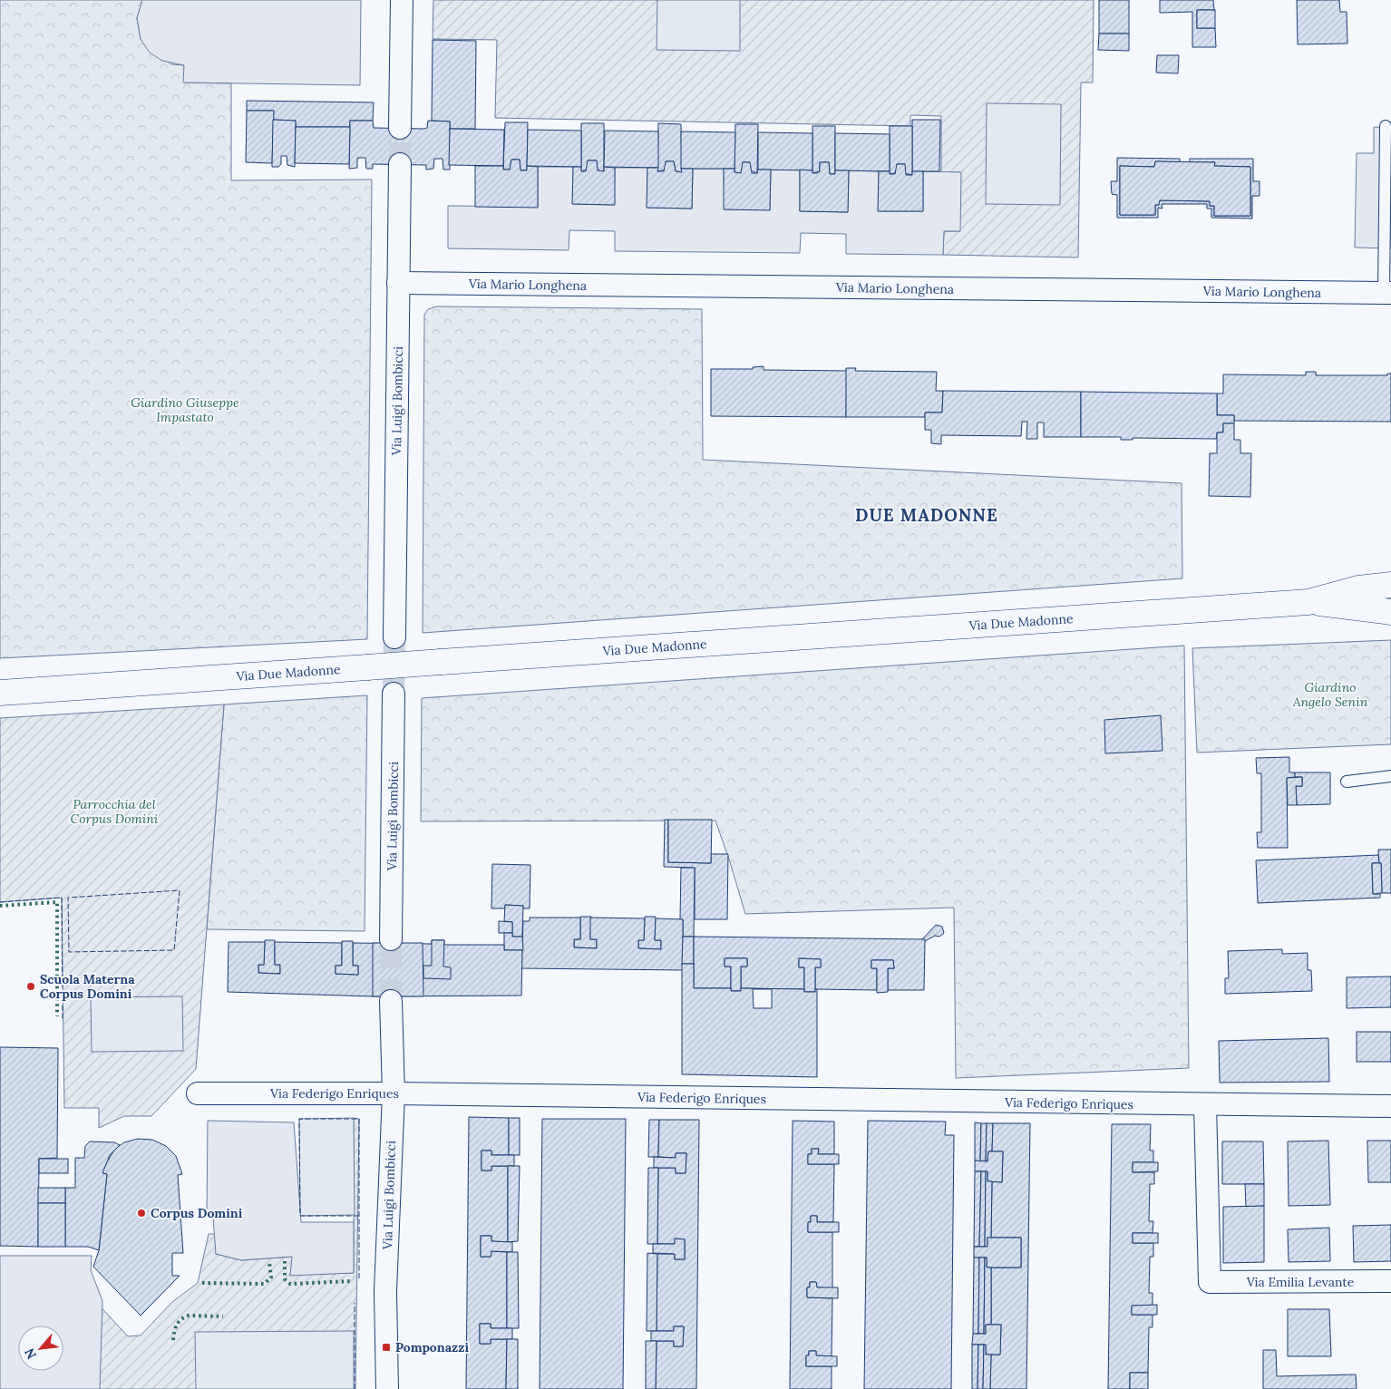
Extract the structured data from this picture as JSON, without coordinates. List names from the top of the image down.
{
  "streets": {
    "main road": ["Via Due Madonne"],
    "street": [
      "Via Mario Longhena",
      "Via Luigi Bombicci",
      "Via Federigo Enriques",
      "Via Emilia Levante"
    ]
  },
  "crossings": [
    ["Via Mario Longhena", "Via Luigi Bombicci"],
    ["Via Luigi Bombicci", "Via Federigo Enriques"],
    ["Via Federigo Enriques", "Via Emilia Levante"]
  ],
  "districts": ["DUE MADONNE"],
  "parks": ["Giardino Giuseppe Impastato", "Giardino Angelo Senin", "Parrocchia del Corpus Domini"],
  "places": {
    "other": ["Scuola Materna Corpus Domini", "Corpus Domini"],
    "transit": ["Pomponazzi"]
  },
  "north": "bottom left"
}
